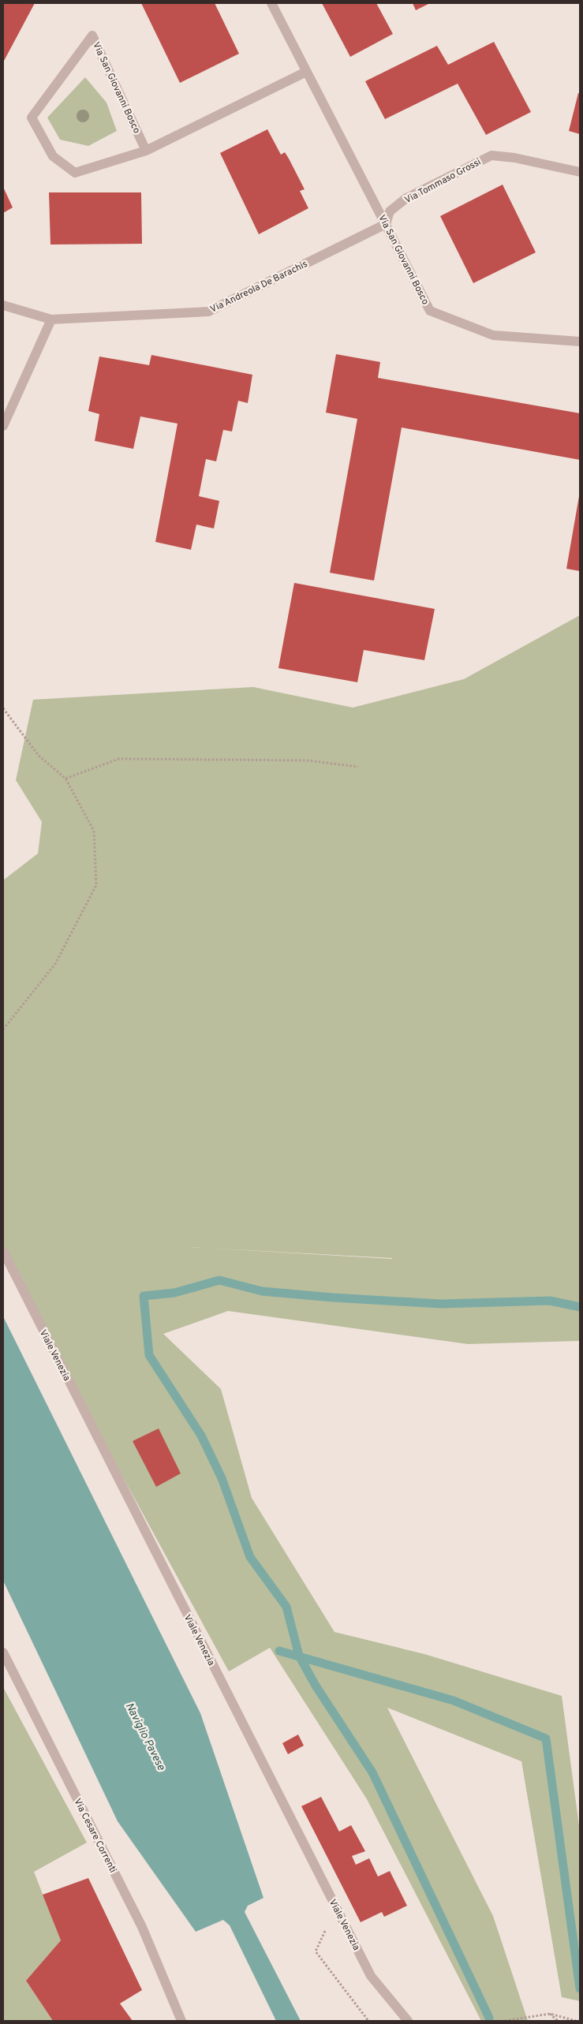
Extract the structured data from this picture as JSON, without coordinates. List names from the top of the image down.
{
  "streets": {
    "street": [
      "Via San Giovanni Bosco",
      "Via Tommaso Grossi",
      "Via Andreola De Barachis",
      "Viale Venezia",
      "Via Cesare Correnti"
    ]
  },
  "crossings": [
    ["Via San Giovanni Bosco", "Via Tommaso Grossi"],
    ["Via San Giovanni Bosco", "Via Andreola De Barachis"],
    ["Via Tommaso Grossi", "Via Andreola De Barachis"]
  ],
  "water": ["Naviglio Pavese"]
}
